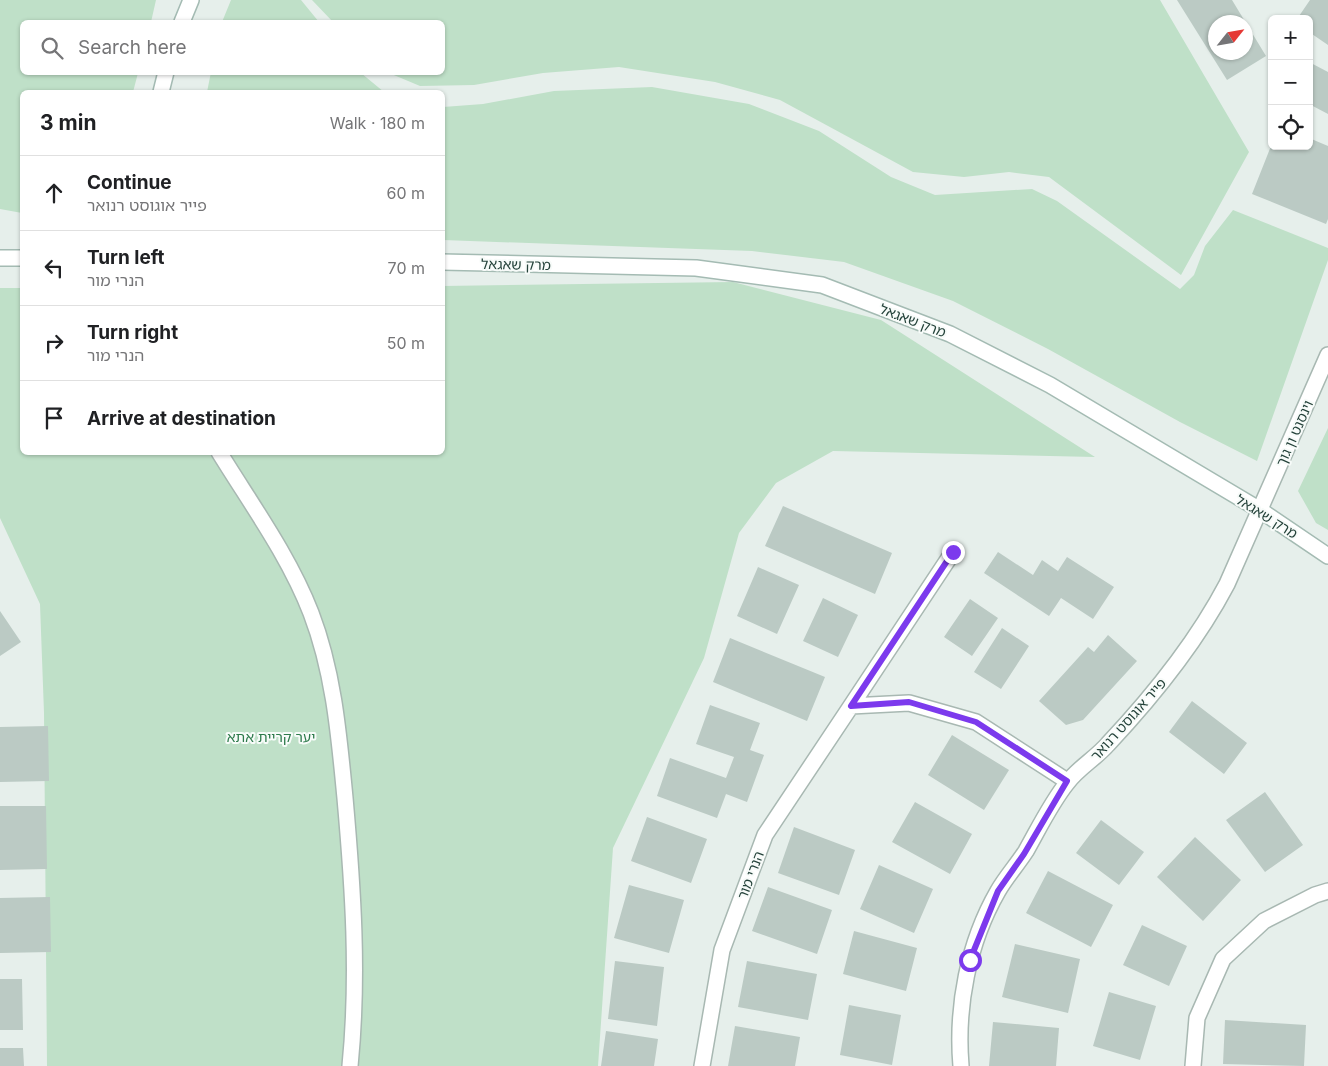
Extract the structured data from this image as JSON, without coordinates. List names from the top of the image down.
{
  "streets": {
    "street": [
      "מרק שאגאל",
      "וינסנט ון גוך",
      "פייר אוגוסט רנואר",
      "הנרי מור"
    ]
  },
  "crossings": [
    ["מרק שאגאל", "וינסנט ון גוך"],
    ["מרק שאגאל", "פייר אוגוסט רנואר"],
    ["וינסנט ון גוך", "פייר אוגוסט רנואר"]
  ],
  "parks": ["יער קריית אתא"],
  "north": "top right",
  "page": {
    "map_buttons": ["+", "−"],
    "search": "Search here",
    "heading": ["3 min", "Walk · 180 m"],
    "list": [
      ["Continue", "פייר אוגוסט רנואר", "60 m"],
      ["Turn left", "הנרי מור", "70 m"],
      ["Turn right", "הנרי מור", "50 m"],
      "Arrive at destination"
    ]
  }
}
